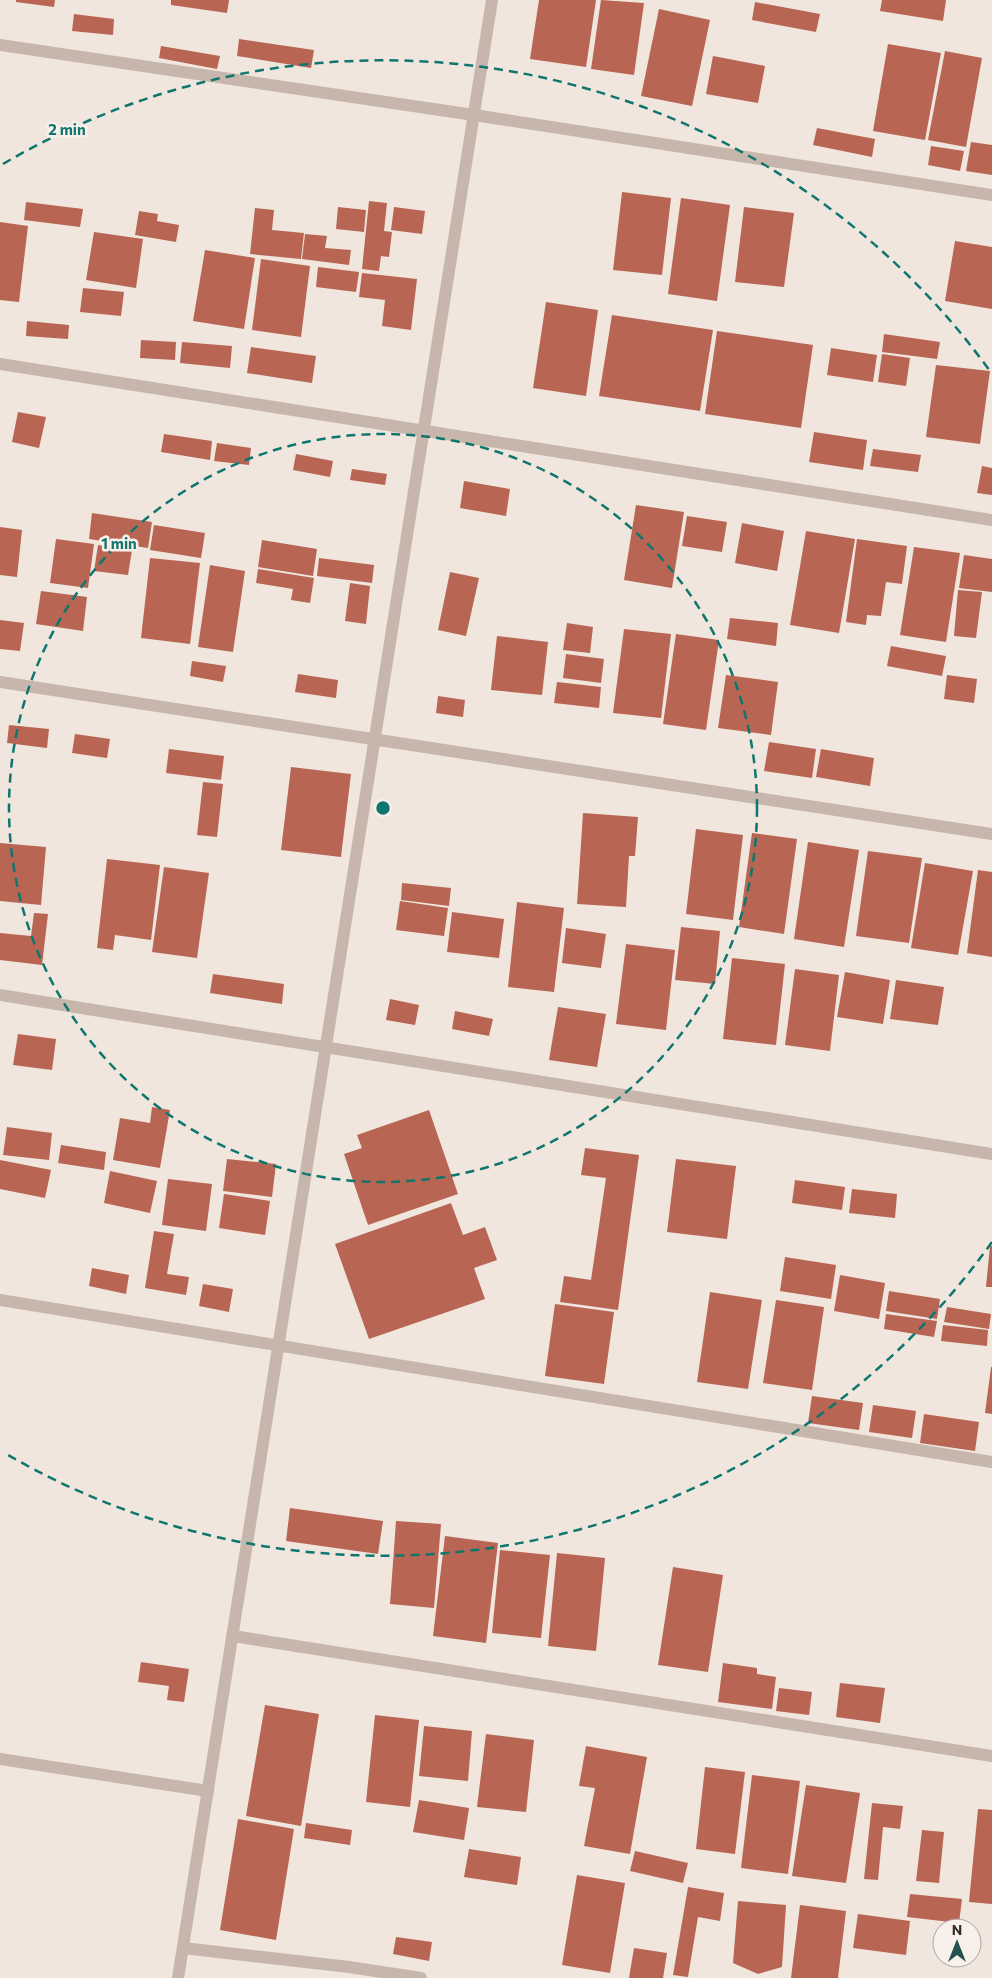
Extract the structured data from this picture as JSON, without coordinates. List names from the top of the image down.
{
  "north": "top",
  "rings": ["2 min", "1 min"]
}
